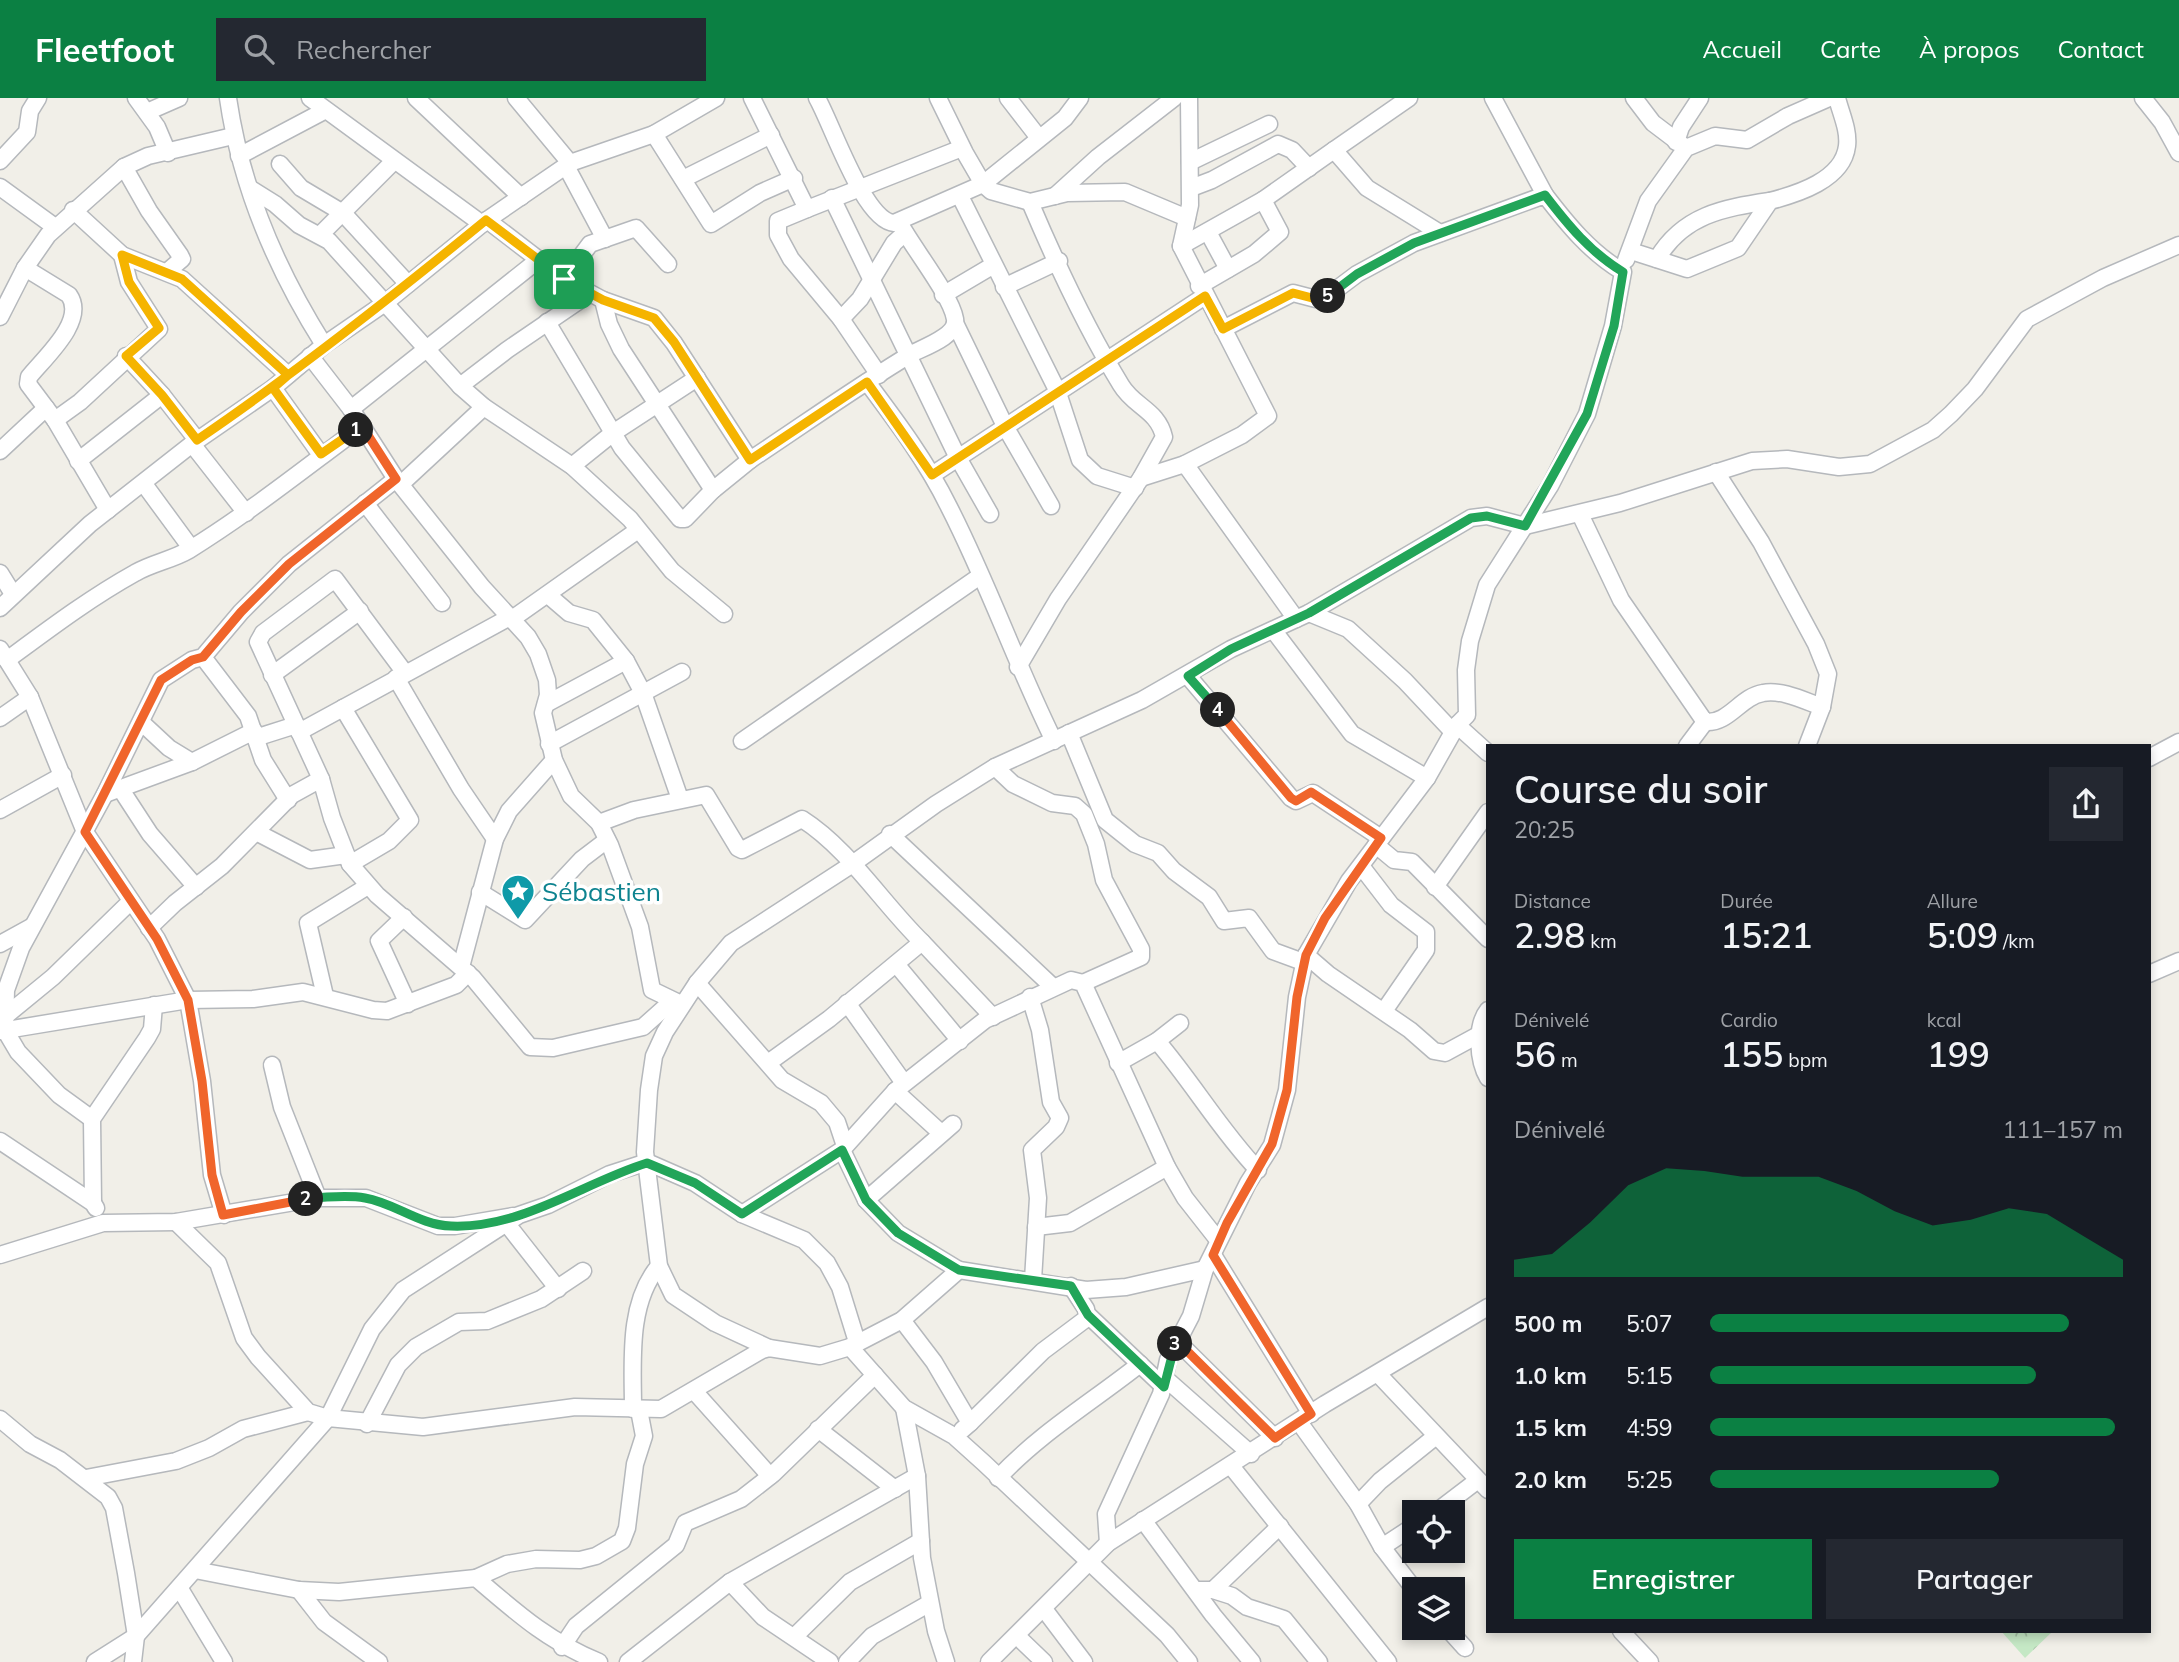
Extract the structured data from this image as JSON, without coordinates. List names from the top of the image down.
{
  "places": {
    "place": ["Sébastien"]
  },
  "page": {
    "header": "Fleetfoot",
    "search": "Rechercher",
    "nav": [
      "Accueil",
      "Carte",
      "À propos",
      "Contact"
    ],
    "pins": [
      "5",
      "1",
      "4",
      "2",
      "3"
    ],
    "heading": ["Course du soir", "20:25"],
    "stats": [
      ["Distance", "2.98 km"],
      ["Durée", "15:21"],
      ["Allure", "5:09 /km"],
      ["Dénivelé", "56 m"],
      ["Cardio", "155 bpm"],
      ["kcal", "199"]
    ],
    "chart": ["Dénivelé", "111–157 m"],
    "list": [
      {
        "name": "500 m",
        "note": "5:07"
      },
      {
        "name": "1.0 km",
        "note": "5:15"
      },
      {
        "name": "1.5 km",
        "note": "4:59"
      },
      {
        "name": "2.0 km",
        "note": "5:25"
      }
    ],
    "buttons": ["Enregistrer", "Partager"]
  }
}
